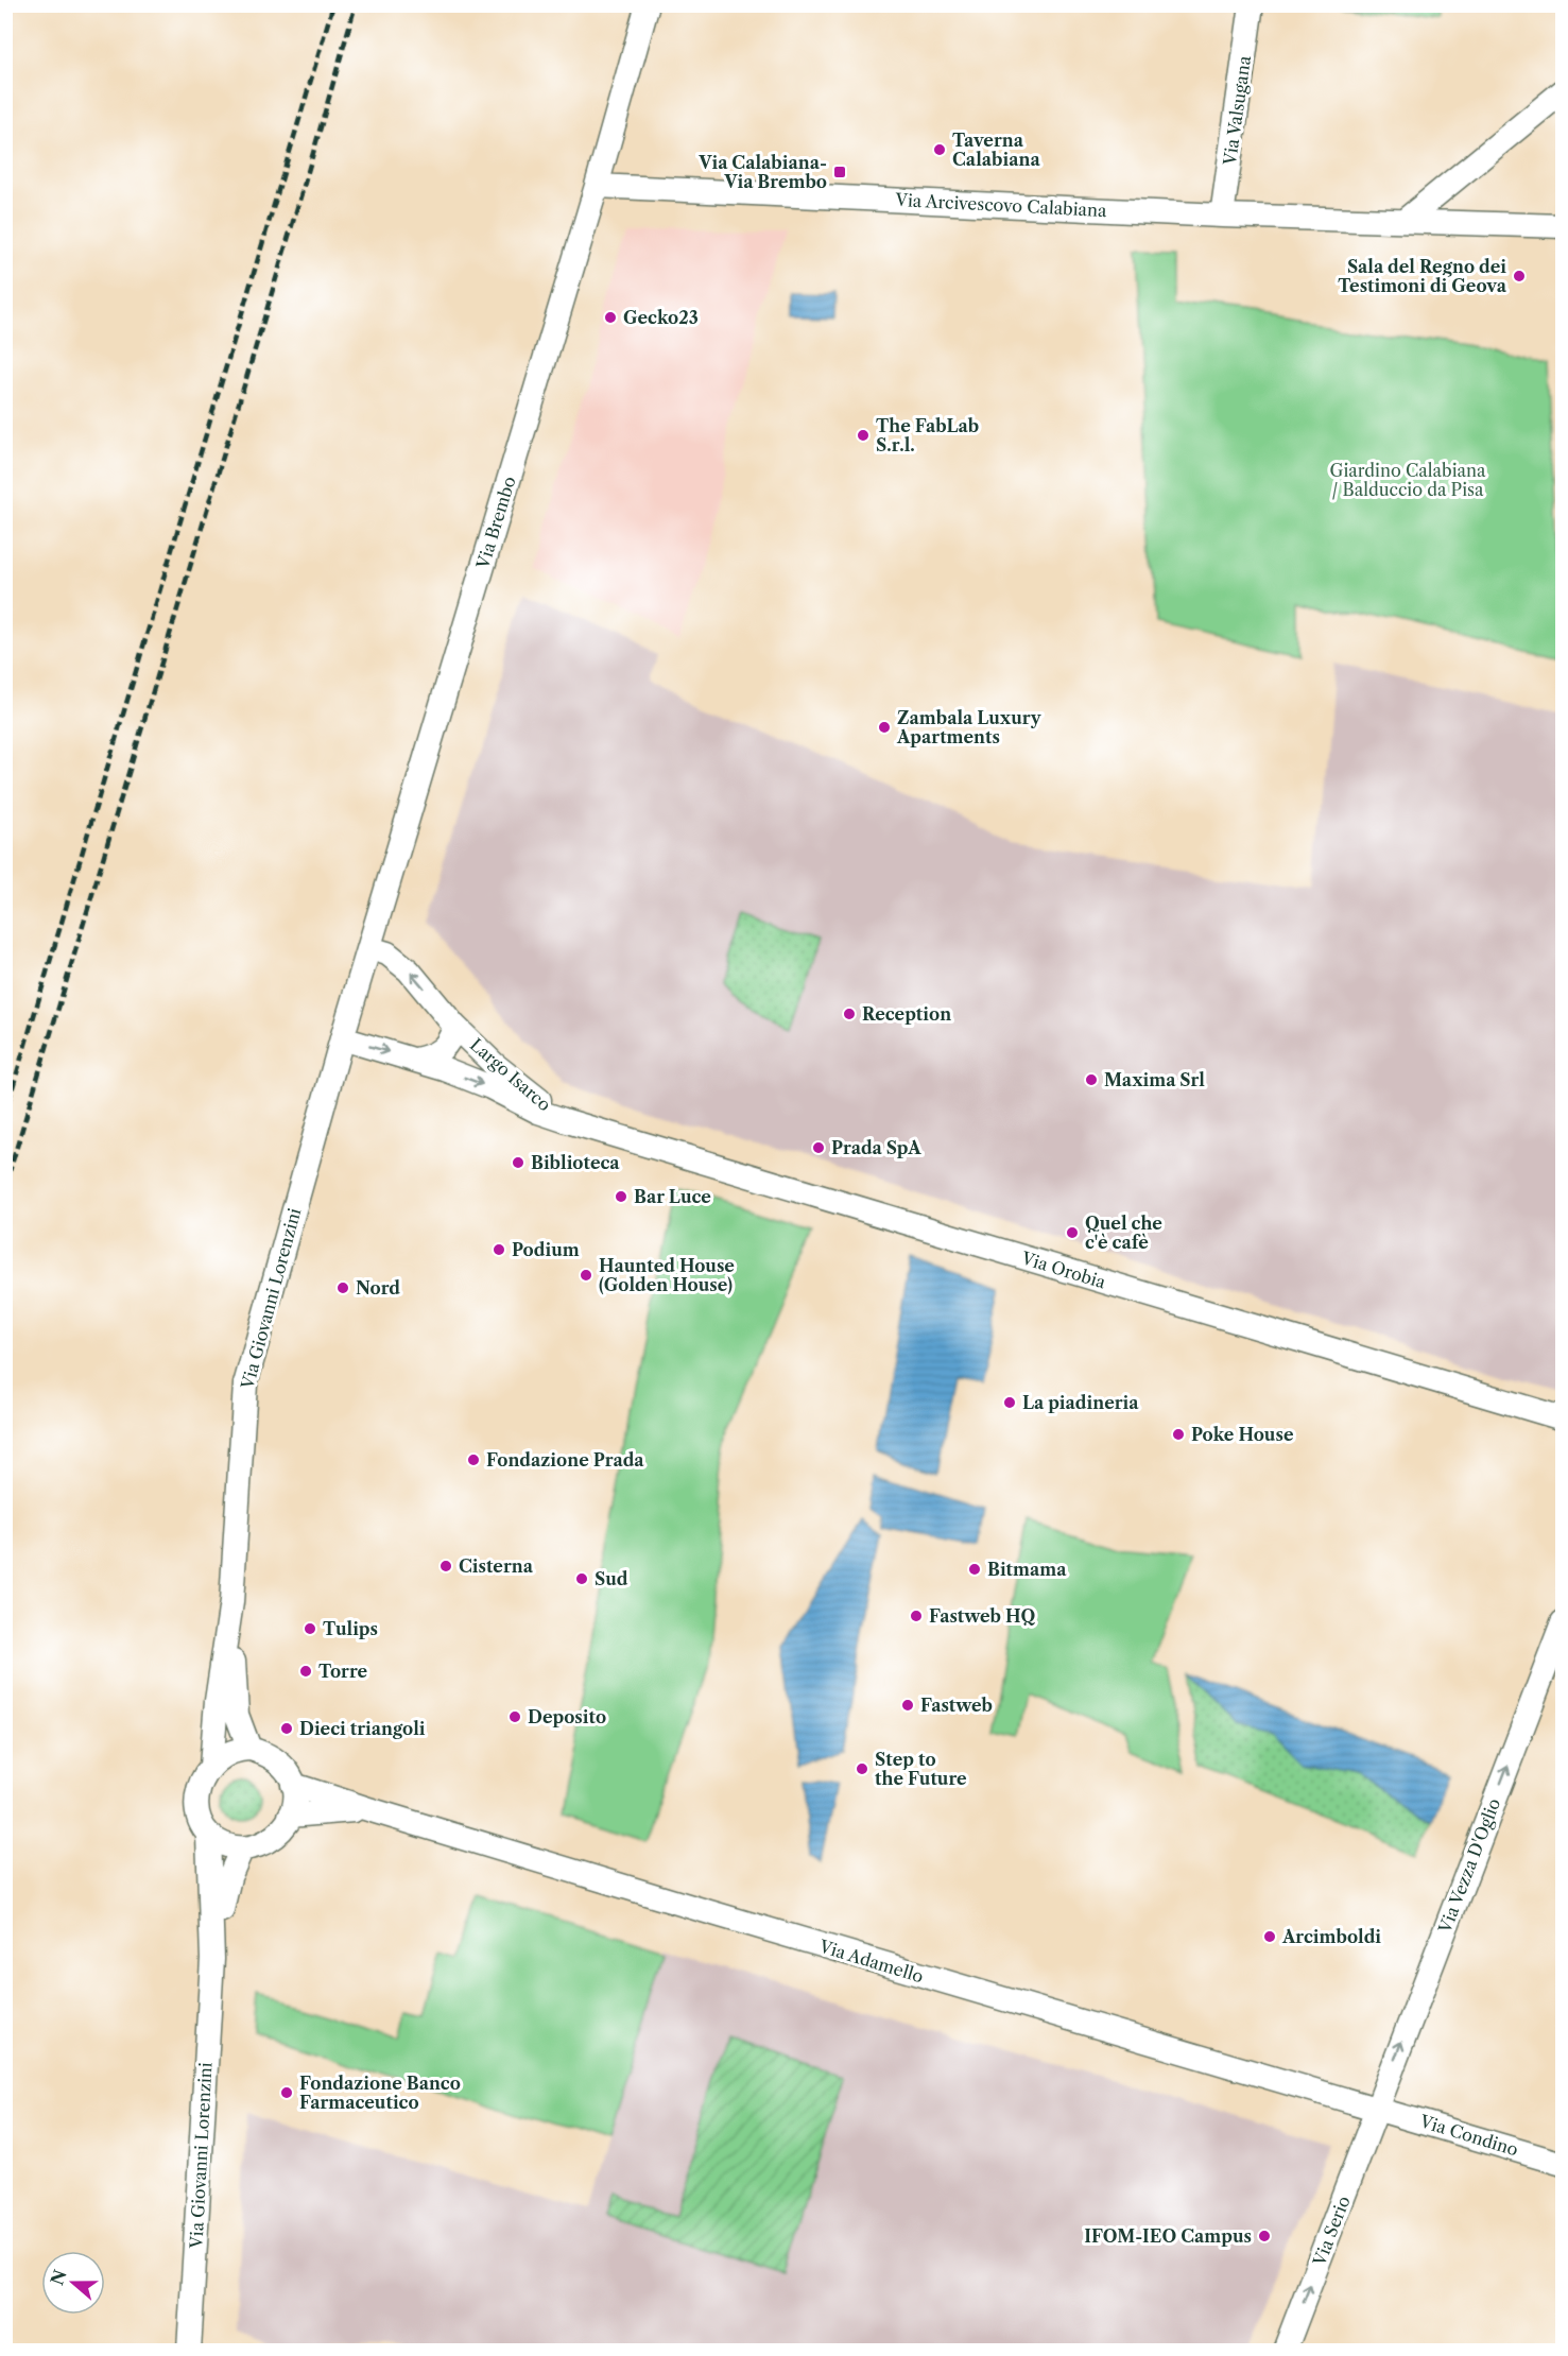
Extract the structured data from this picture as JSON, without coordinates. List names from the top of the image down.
{
  "streets": {
    "street": [
      "Via Valsugana",
      "Via Arcivescovo Calabiana",
      "Via Brembo",
      "Largo Isarco",
      "Via Orobia",
      "Via Giovanni Lorenzini",
      "Via Vezza D'Oglio",
      "Via Adamello",
      "Via Condino",
      "Via Serio"
    ]
  },
  "crossings": [
    ["Via Valsugana", "Via Arcivescovo Calabiana"],
    ["Via Arcivescovo Calabiana", "Via Brembo"],
    ["Via Brembo", "Largo Isarco"],
    ["Via Brembo", "Via Giovanni Lorenzini"],
    ["Largo Isarco", "Via Orobia"],
    ["Largo Isarco", "Via Giovanni Lorenzini"],
    ["Via Vezza D'Oglio", "Via Adamello"],
    ["Via Vezza D'Oglio", "Via Condino"],
    ["Via Vezza D'Oglio", "Via Serio"],
    ["Via Adamello", "Via Condino"],
    ["Via Adamello", "Via Serio"],
    ["Via Condino", "Via Serio"]
  ],
  "one_way": ["Via Vezza D'Oglio", "Via Serio"],
  "parks": ["Giardino Calabiana / Balduccio da Pisa"],
  "places": {
    "other": [
      "Taverna Calabiana",
      "Sala del Regno dei Testimoni di Geova",
      "Gecko23",
      "The FabLab S.r.l.",
      "Zambala Luxury Apartments",
      "Reception",
      "Maxima Srl",
      "Prada SpA",
      "Biblioteca",
      "Bar Luce",
      "Quel che c'è cafè",
      "Podium",
      "Haunted House (Golden House)",
      "Nord",
      "La piadineria",
      "Poke House",
      "Fondazione Prada",
      "Cisterna",
      "Bitmama",
      "Sud",
      "Fastweb HQ",
      "Tulips",
      "Torre",
      "Fastweb",
      "Deposito",
      "Dieci triangoli",
      "Step to the Future",
      "Arcimboldi",
      "Fondazione Banco Farmaceutico",
      "IFOM-IEO Campus"
    ],
    "transit": ["Via Calabiana- Via Brembo"]
  },
  "north": "left"
}
